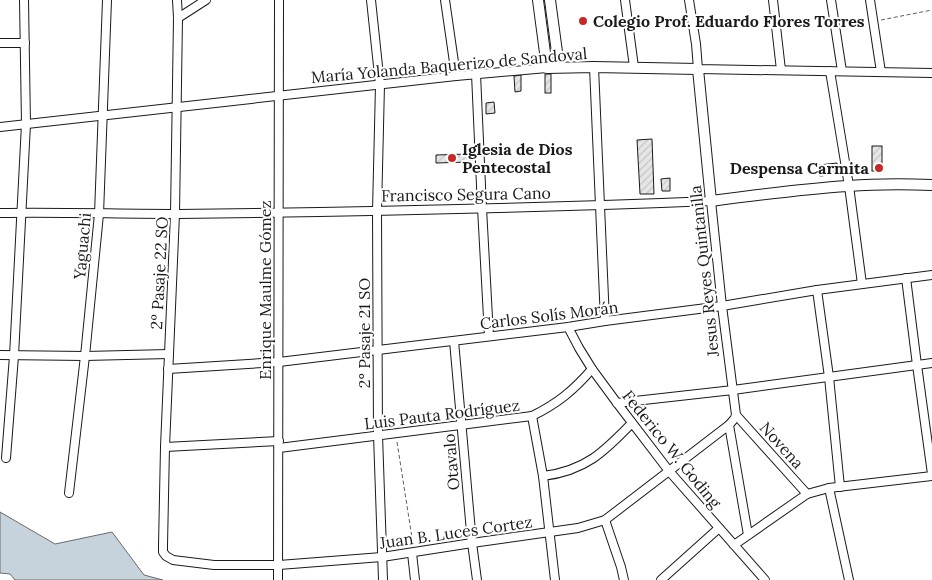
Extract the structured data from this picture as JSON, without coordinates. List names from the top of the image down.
{
  "streets": {
    "street": [
      "María Yolanda Baquerizo de Sandoval",
      "Francisco Segura Cano",
      "Yaguachi",
      "Jesus Reyes Quintanilla",
      "2º Pasaje 22 SO",
      "Enrique Maulme Gómez",
      "Carlos Solís Morán",
      "2° Pasaje 21 SO",
      "Luis Pauta Rodríguez",
      "Novena",
      "Federico W. Goding",
      "Otavalo",
      "Juan B. Luces Cortez"
    ]
  },
  "crossings": [
    ["María Yolanda Baquerizo de Sandoval", "Yaguachi"],
    ["María Yolanda Baquerizo de Sandoval", "Jesus Reyes Quintanilla"],
    ["María Yolanda Baquerizo de Sandoval", "2º Pasaje 22 SO"],
    ["María Yolanda Baquerizo de Sandoval", "Enrique Maulme Gómez"],
    ["María Yolanda Baquerizo de Sandoval", "2° Pasaje 21 SO"],
    ["Francisco Segura Cano", "Yaguachi"],
    ["Francisco Segura Cano", "Jesus Reyes Quintanilla"],
    ["Francisco Segura Cano", "2º Pasaje 22 SO"],
    ["Francisco Segura Cano", "Enrique Maulme Gómez"],
    ["Francisco Segura Cano", "2° Pasaje 21 SO"],
    ["Jesus Reyes Quintanilla", "Carlos Solís Morán"],
    ["Jesus Reyes Quintanilla", "Novena"],
    ["2º Pasaje 22 SO", "Carlos Solís Morán"],
    ["2º Pasaje 22 SO", "Luis Pauta Rodríguez"],
    ["2º Pasaje 22 SO", "Juan B. Luces Cortez"],
    ["Enrique Maulme Gómez", "Carlos Solís Morán"],
    ["Enrique Maulme Gómez", "Luis Pauta Rodríguez"],
    ["Enrique Maulme Gómez", "Juan B. Luces Cortez"],
    ["Carlos Solís Morán", "2° Pasaje 21 SO"],
    ["Carlos Solís Morán", "Federico W. Goding"],
    ["Carlos Solís Morán", "Otavalo"],
    ["2° Pasaje 21 SO", "Luis Pauta Rodríguez"],
    ["2° Pasaje 21 SO", "Juan B. Luces Cortez"],
    ["Luis Pauta Rodríguez", "Federico W. Goding"],
    ["Luis Pauta Rodríguez", "Otavalo"],
    ["Federico W. Goding", "Juan B. Luces Cortez"],
    ["Otavalo", "Juan B. Luces Cortez"]
  ],
  "places": ["Colegio Prof. Eduardo Flores Torres", "Iglesia de Dios Pentecostal", "Despensa Carmita"]
}
